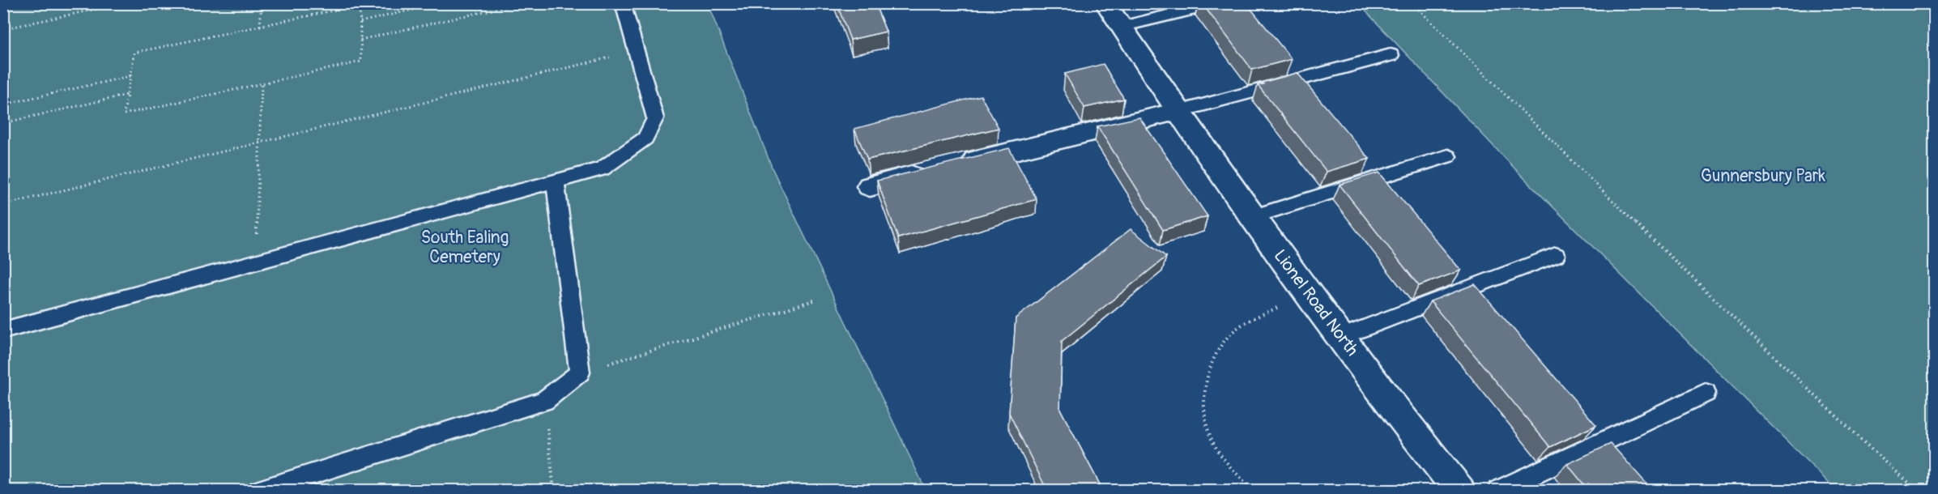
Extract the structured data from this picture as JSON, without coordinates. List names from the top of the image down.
{
  "streets": {
    "street": ["Lionel Road North"]
  },
  "parks": ["Gunnersbury Park", "South Ealing Cemetery"]
}
